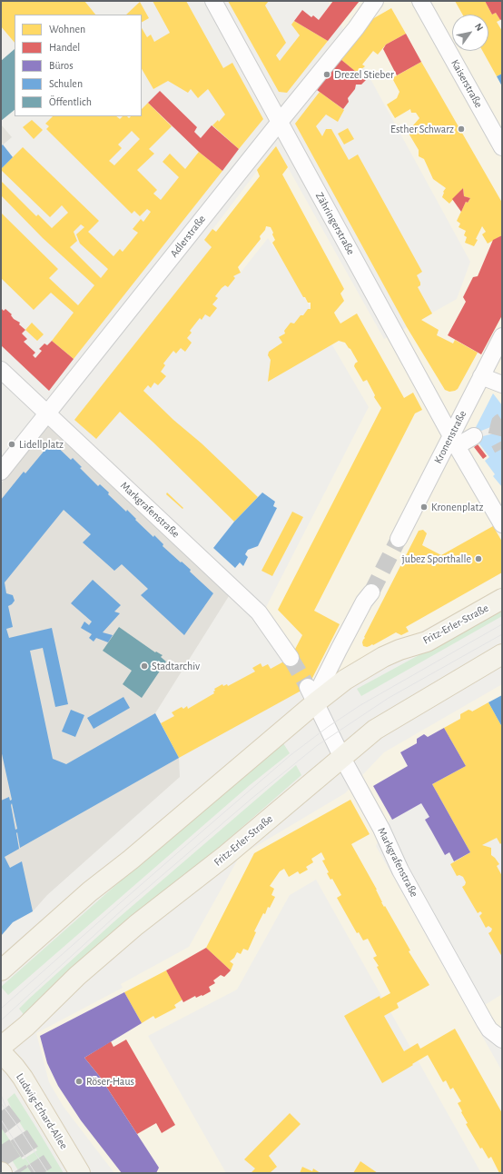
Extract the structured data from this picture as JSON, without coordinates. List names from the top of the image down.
{
  "streets": {
    "main road": ["Fritz-Erler-Straße", "Ludwig-Erhard-Allee"],
    "street": [
      "Kaiserstraße",
      "Zähringerstraße",
      "Adlerstraße",
      "Kronenstraße",
      "Markgrafenstraße"
    ]
  },
  "crossings": [
    ["Zähringerstraße", "Adlerstraße"],
    ["Zähringerstraße", "Kronenstraße"],
    ["Adlerstraße", "Markgrafenstraße"],
    ["Markgrafenstraße", "Fritz-Erler-Straße"]
  ],
  "places": [
    "Drezel Stieber",
    "Esther Schwarz",
    "Lidellplatz",
    "Kronenplatz",
    "jubez Sporthalle",
    "Stadtarchiv",
    "Röser-Haus"
  ],
  "legend": [
    "Wohnen",
    "Handel",
    "Büros",
    "Schulen",
    "Öffentlich"
  ],
  "north": "top right"
}
